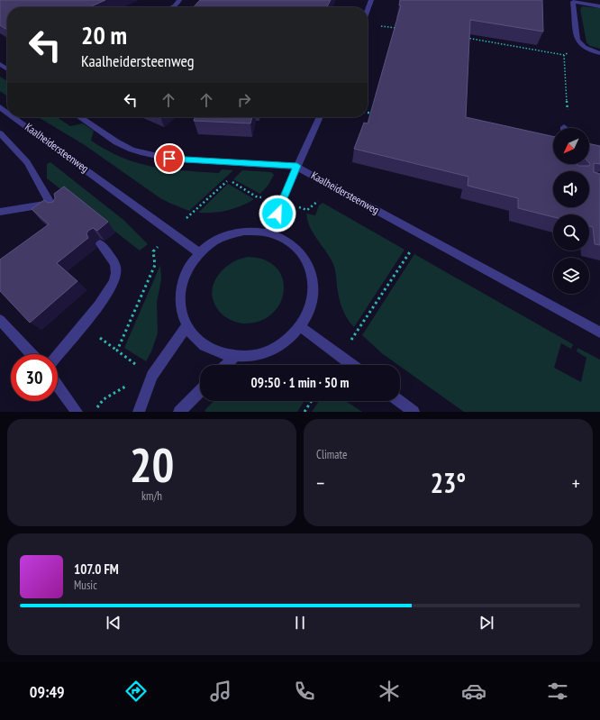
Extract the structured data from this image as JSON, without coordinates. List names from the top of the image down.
{
  "streets": {
    "street": ["Kaalheidersteenweg"]
  },
  "north": "bottom left",
  "page": {
    "turn": ["20 m", "Kaalheidersteenweg"],
    "limit": "30",
    "trip": "09:50 · 1 min · 50 m",
    "tile": [
      ["20", "km/h"],
      "Climate"
    ],
    "heat": ["−", "23°", "+"],
    "song": ["107.0 FM", "Music"],
    "tabs": "09:49"
  }
}
